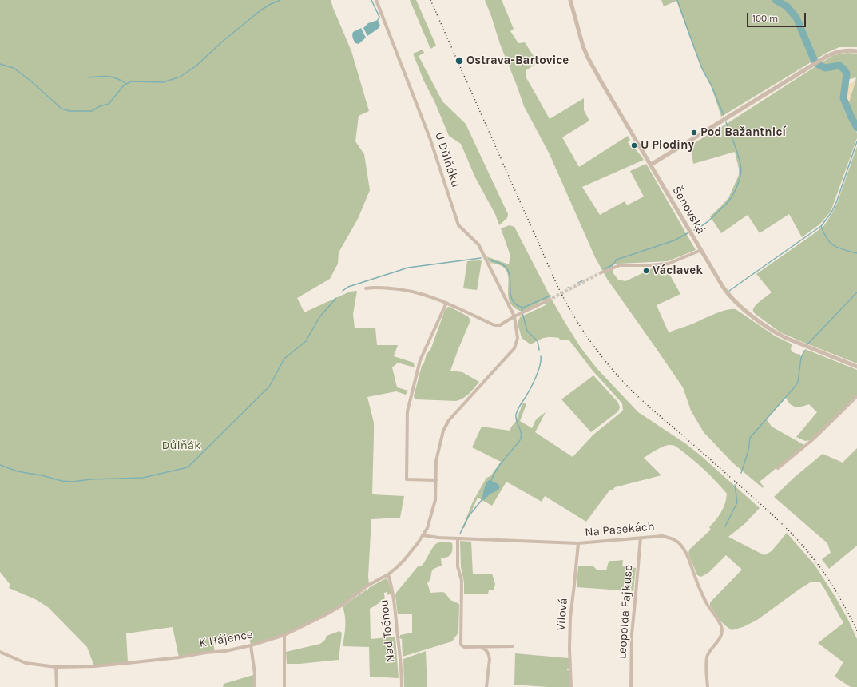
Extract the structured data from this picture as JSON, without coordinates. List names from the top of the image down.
{
  "streets": {
    "street": [
      "U Důlňáku",
      "Šenovská",
      "Na Pasekách",
      "Leopolda Fajkuse",
      "Vilová",
      "Nad Točnou",
      "K Hájence"
    ]
  },
  "crossings": [
    ["Na Pasekách", "Leopolda Fajkuse"],
    ["Na Pasekách", "Vilová"],
    ["Na Pasekách", "K Hájence"],
    ["Nad Točnou", "K Hájence"]
  ],
  "parks": ["Důlňák"],
  "places": [
    "Ostrava-Bartovice",
    "Pod Bažantnicí",
    "U Plodiny",
    "Václavek"
  ],
  "scale_bar": "100 m"
}
